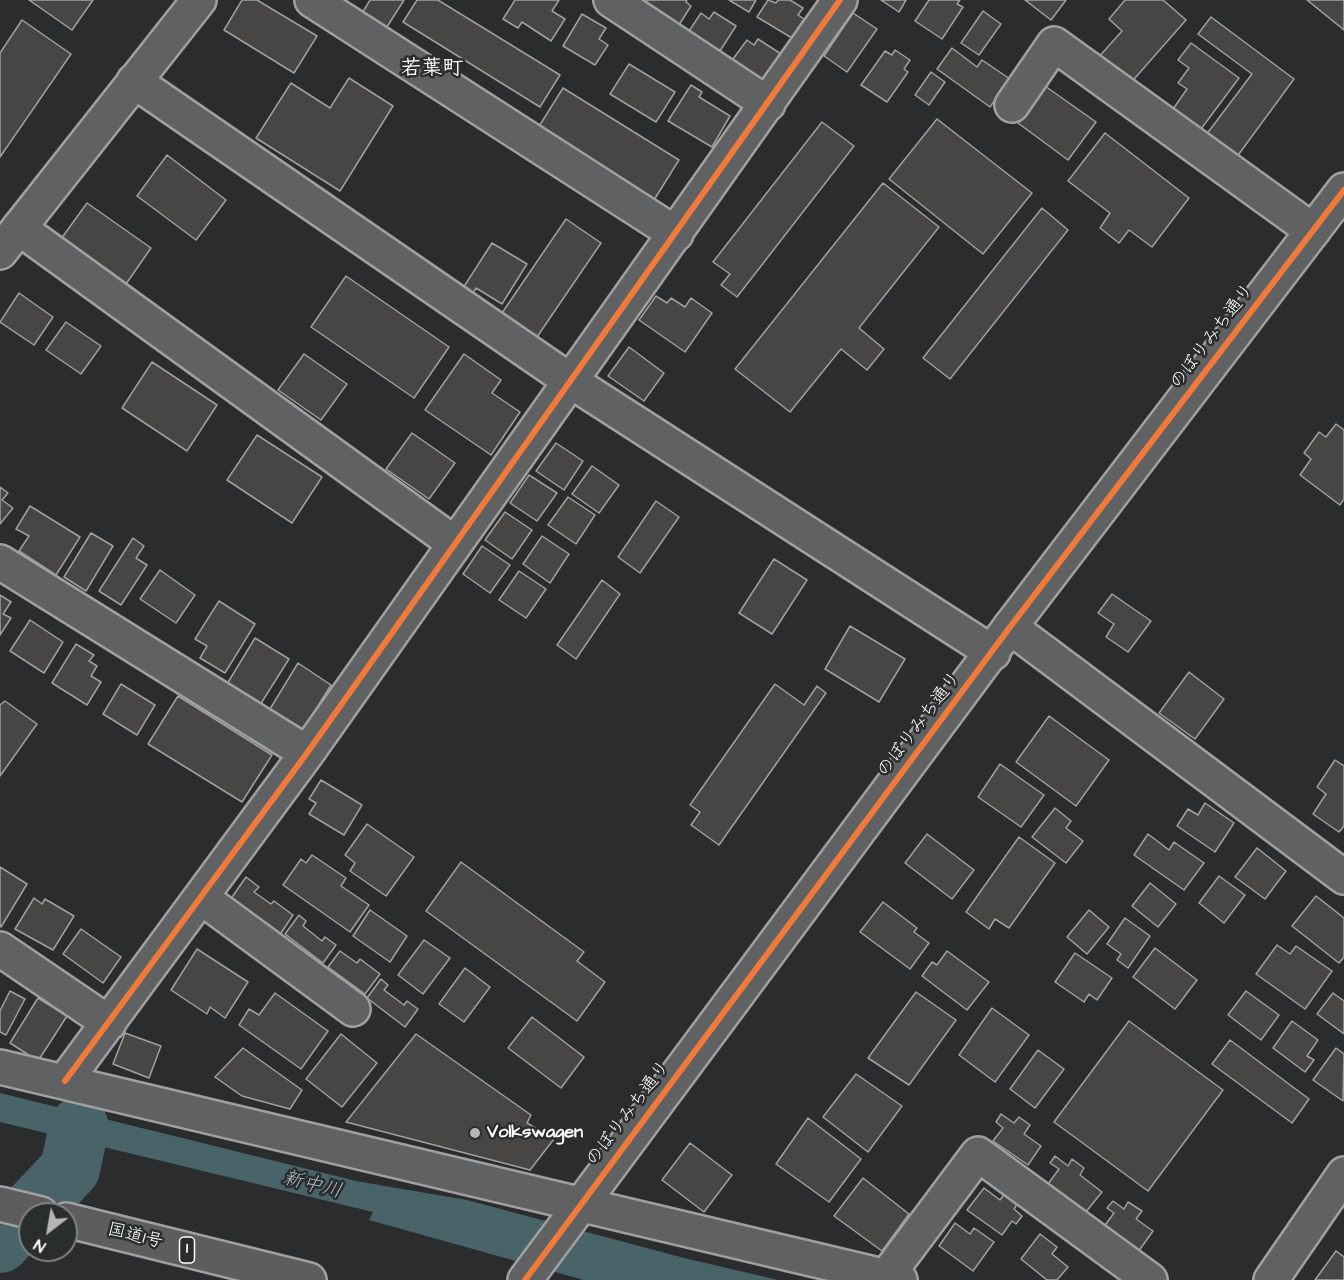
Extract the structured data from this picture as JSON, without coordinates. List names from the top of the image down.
{
  "streets": {
    "highway": ["国道1号", "1"],
    "street": ["のぼりみち通り"]
  },
  "districts": ["若葉町"],
  "water": ["新中川"],
  "places": ["Volkswagen"],
  "north": "bottom left"
}
